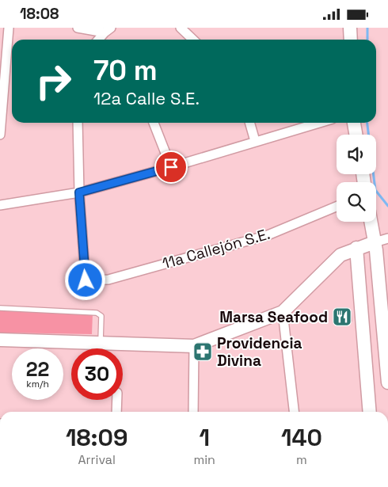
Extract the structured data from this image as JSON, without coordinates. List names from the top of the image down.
{
  "streets": {
    "street": ["11a Callejón S.E."]
  },
  "places": {
    "restaurant": ["Marsa Seafood"],
    "pharmacy": ["Providencia Divina"]
  },
  "page": {
    "status": "18:08",
    "turn": ["70 m", "12a Calle S.E."],
    "speed": "22 km/h",
    "limit": "30",
    "eta": [
      "18:09",
      "Arrival",
      "1",
      "min",
      "140",
      "m"
    ]
  }
}
